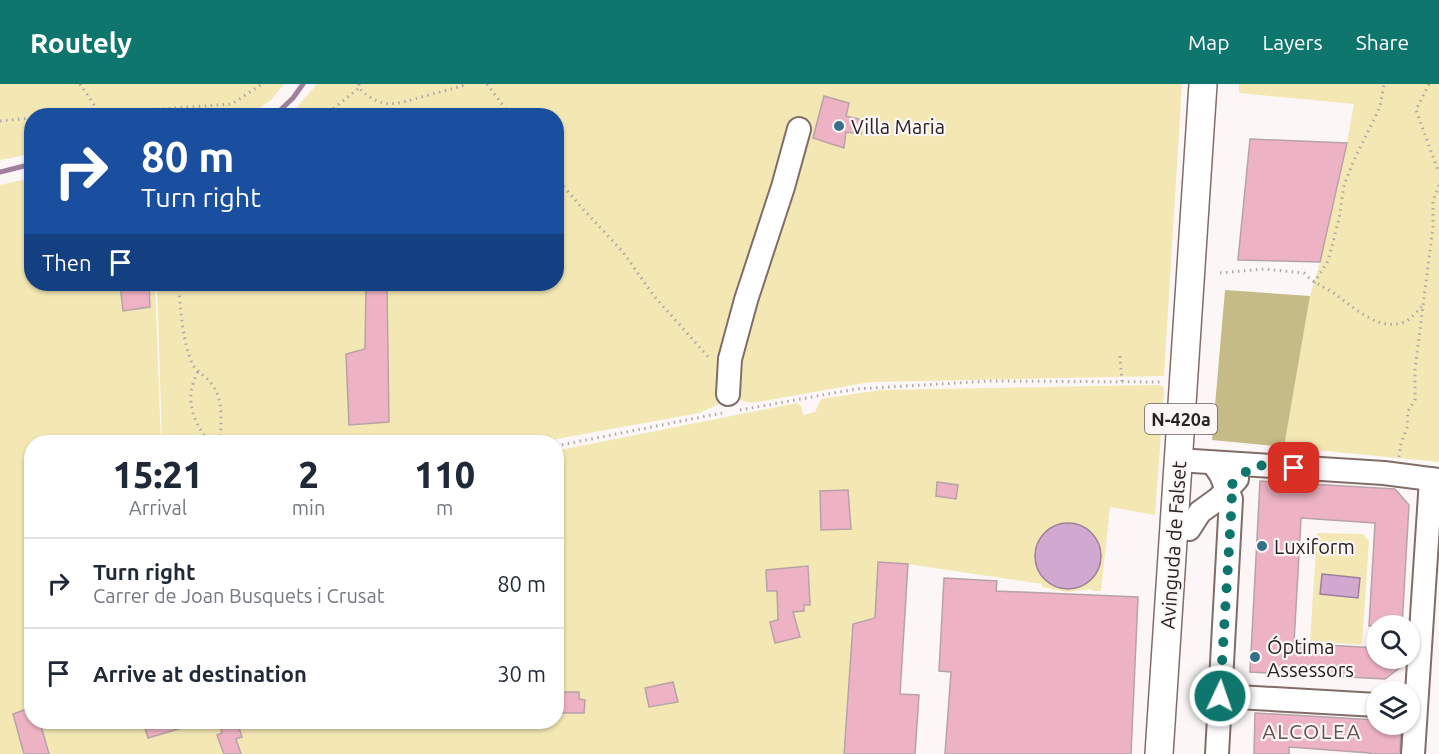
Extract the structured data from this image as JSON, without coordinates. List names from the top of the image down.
{
  "streets": {
    "main road": ["N-420a", "Avinguda de Falset"]
  },
  "districts": ["ALCOLEA"],
  "places": ["Villa Maria", "Luxiform", "Óptima Assessors"],
  "page": {
    "header": "Routely",
    "nav": ["Map", "Layers", "Share"],
    "turn": ["80 m", "Turn right"],
    "then": "Then",
    "eta": [
      "15:21",
      "Arrival",
      "2",
      "min",
      "110",
      "m"
    ],
    "list": [
      {
        "name": "Turn right",
        "note": "Carrer de Joan Busquets i Crusat",
        "value": "80 m"
      },
      {
        "name": "Arrive at destination",
        "value": "30 m"
      }
    ]
  }
}
